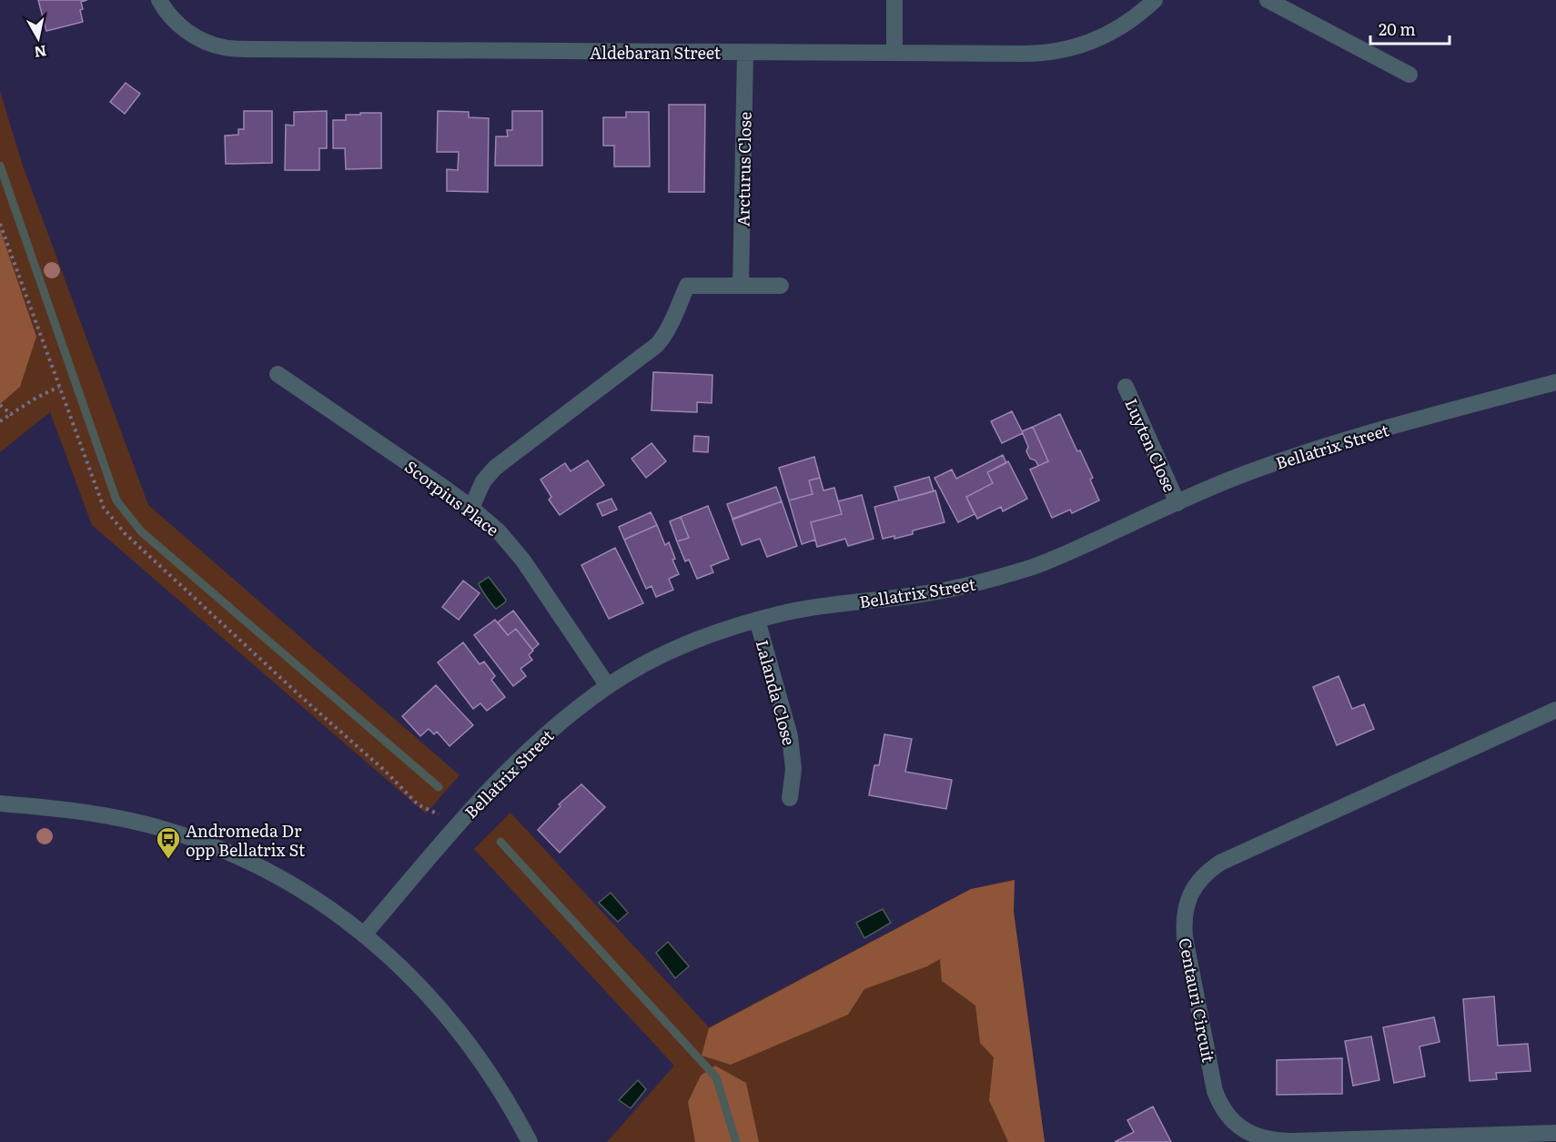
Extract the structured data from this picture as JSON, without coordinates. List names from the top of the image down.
{
  "streets": {
    "street": [
      "Aldebaran Street",
      "Arcturus Close",
      "Luyten Close",
      "Bellatrix Street",
      "Scorpius Place",
      "Lalanda Close",
      "Centauri Circuit"
    ]
  },
  "crossings": [
    ["Aldebaran Street", "Arcturus Close"],
    ["Luyten Close", "Bellatrix Street"],
    ["Bellatrix Street", "Scorpius Place"],
    ["Bellatrix Street", "Lalanda Close"]
  ],
  "places": {
    "bus stop": ["Andromeda Dr opp Bellatrix St"]
  },
  "scale_bar": "20 m",
  "north": "bottom"
}
